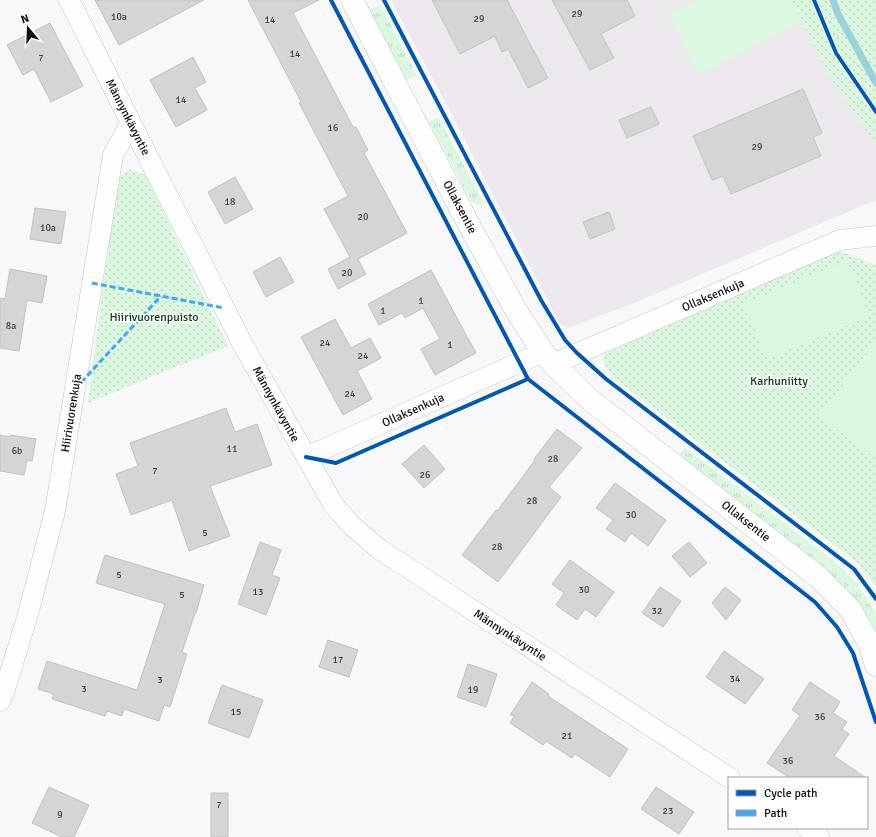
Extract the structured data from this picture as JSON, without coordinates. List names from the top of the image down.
{
  "streets": {
    "street": [
      "Männynkävyntie",
      "Ollaksentie",
      "Ollaksenkuja",
      "Hiirivuorenkuja"
    ]
  },
  "crossings": [
    ["Männynkävyntie", "Ollaksenkuja"],
    ["Männynkävyntie", "Hiirivuorenkuja"],
    ["Ollaksentie", "Ollaksenkuja"]
  ],
  "parks": ["Hiirivuorenpuisto", "Karhuniitty"],
  "house_numbers": [
    "29",
    "10a",
    "29",
    "14",
    "14",
    "7",
    "14",
    "16",
    "29",
    "18",
    "20",
    "10a",
    "20",
    "1",
    "1",
    "8a",
    "24",
    "1",
    "24",
    "24",
    "11",
    "6b",
    "28",
    "7",
    "26",
    "28",
    "30",
    "5",
    "28",
    "5",
    "30",
    "13",
    "5",
    "32",
    "17",
    "34",
    "3",
    "3",
    "19",
    "15",
    "36",
    "21",
    "36",
    "7",
    "23",
    "9"
  ],
  "legend": ["Cycle path", "Path"],
  "north": "top"
}
